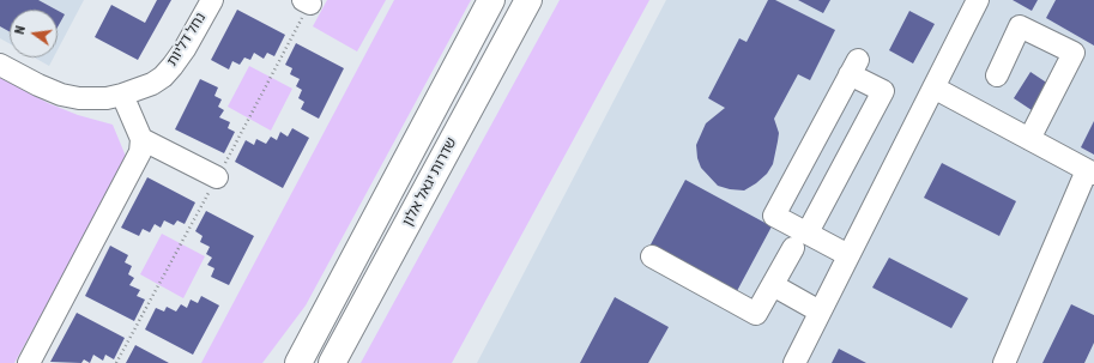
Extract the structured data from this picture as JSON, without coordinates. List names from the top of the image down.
{
  "streets": {
    "highway": ["שדרות יגאל אלון"],
    "street": ["נחל דליות"]
  },
  "north": "left"
}
